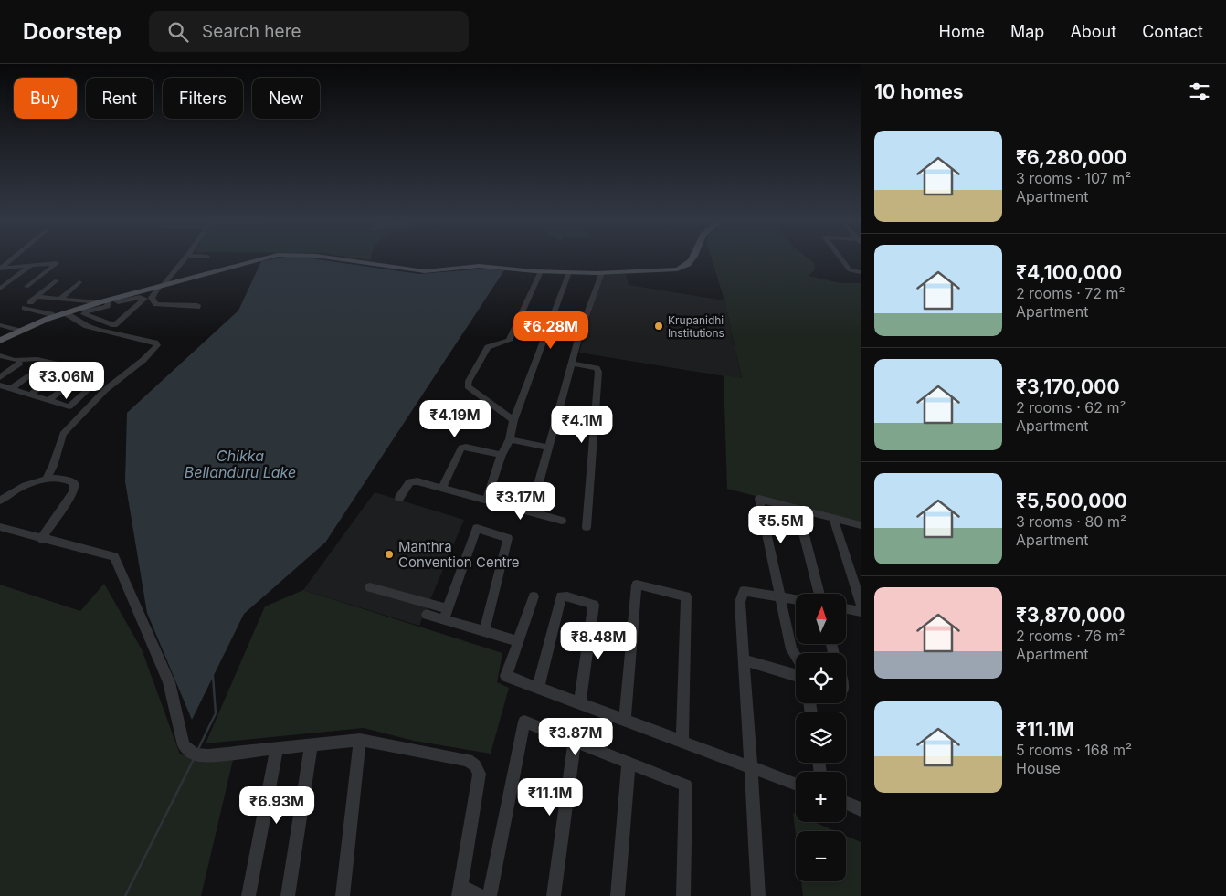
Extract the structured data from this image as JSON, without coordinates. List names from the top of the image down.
{
  "water": ["Chikka Bellanduru Lake"],
  "places": ["Krupanidhi Institutions", "Manthra Convention Centre"],
  "north": "top",
  "page": {
    "header": "Doorstep",
    "search": "Search here",
    "nav": [
      "Home",
      "Map",
      "About",
      "Contact"
    ],
    "heading": "10 homes",
    "chip": [
      "Buy",
      "Rent",
      "Filters",
      "New"
    ],
    "list": [
      {
        "name": "₹6,280,000",
        "note": "3 rooms · 107 m² · Apartment"
      },
      {
        "name": "₹4,100,000",
        "note": "2 rooms · 72 m² · Apartment"
      },
      {
        "name": "₹3,170,000",
        "note": "2 rooms · 62 m² · Apartment"
      },
      {
        "name": "₹5,500,000",
        "note": "3 rooms · 80 m² · Apartment"
      },
      {
        "name": "₹3,870,000",
        "note": "2 rooms · 76 m² · Apartment"
      },
      {
        "name": "₹11.1M",
        "note": "5 rooms · 168 m² · House"
      }
    ],
    "price": [
      "₹6.28M",
      "₹3.06M",
      "₹4.19M",
      "₹4.1M",
      "₹3.17M",
      "₹5.5M",
      "₹8.48M",
      "₹3.87M",
      "₹11.1M",
      "₹6.93M"
    ],
    "map_buttons": ["+", "−"]
  }
}
